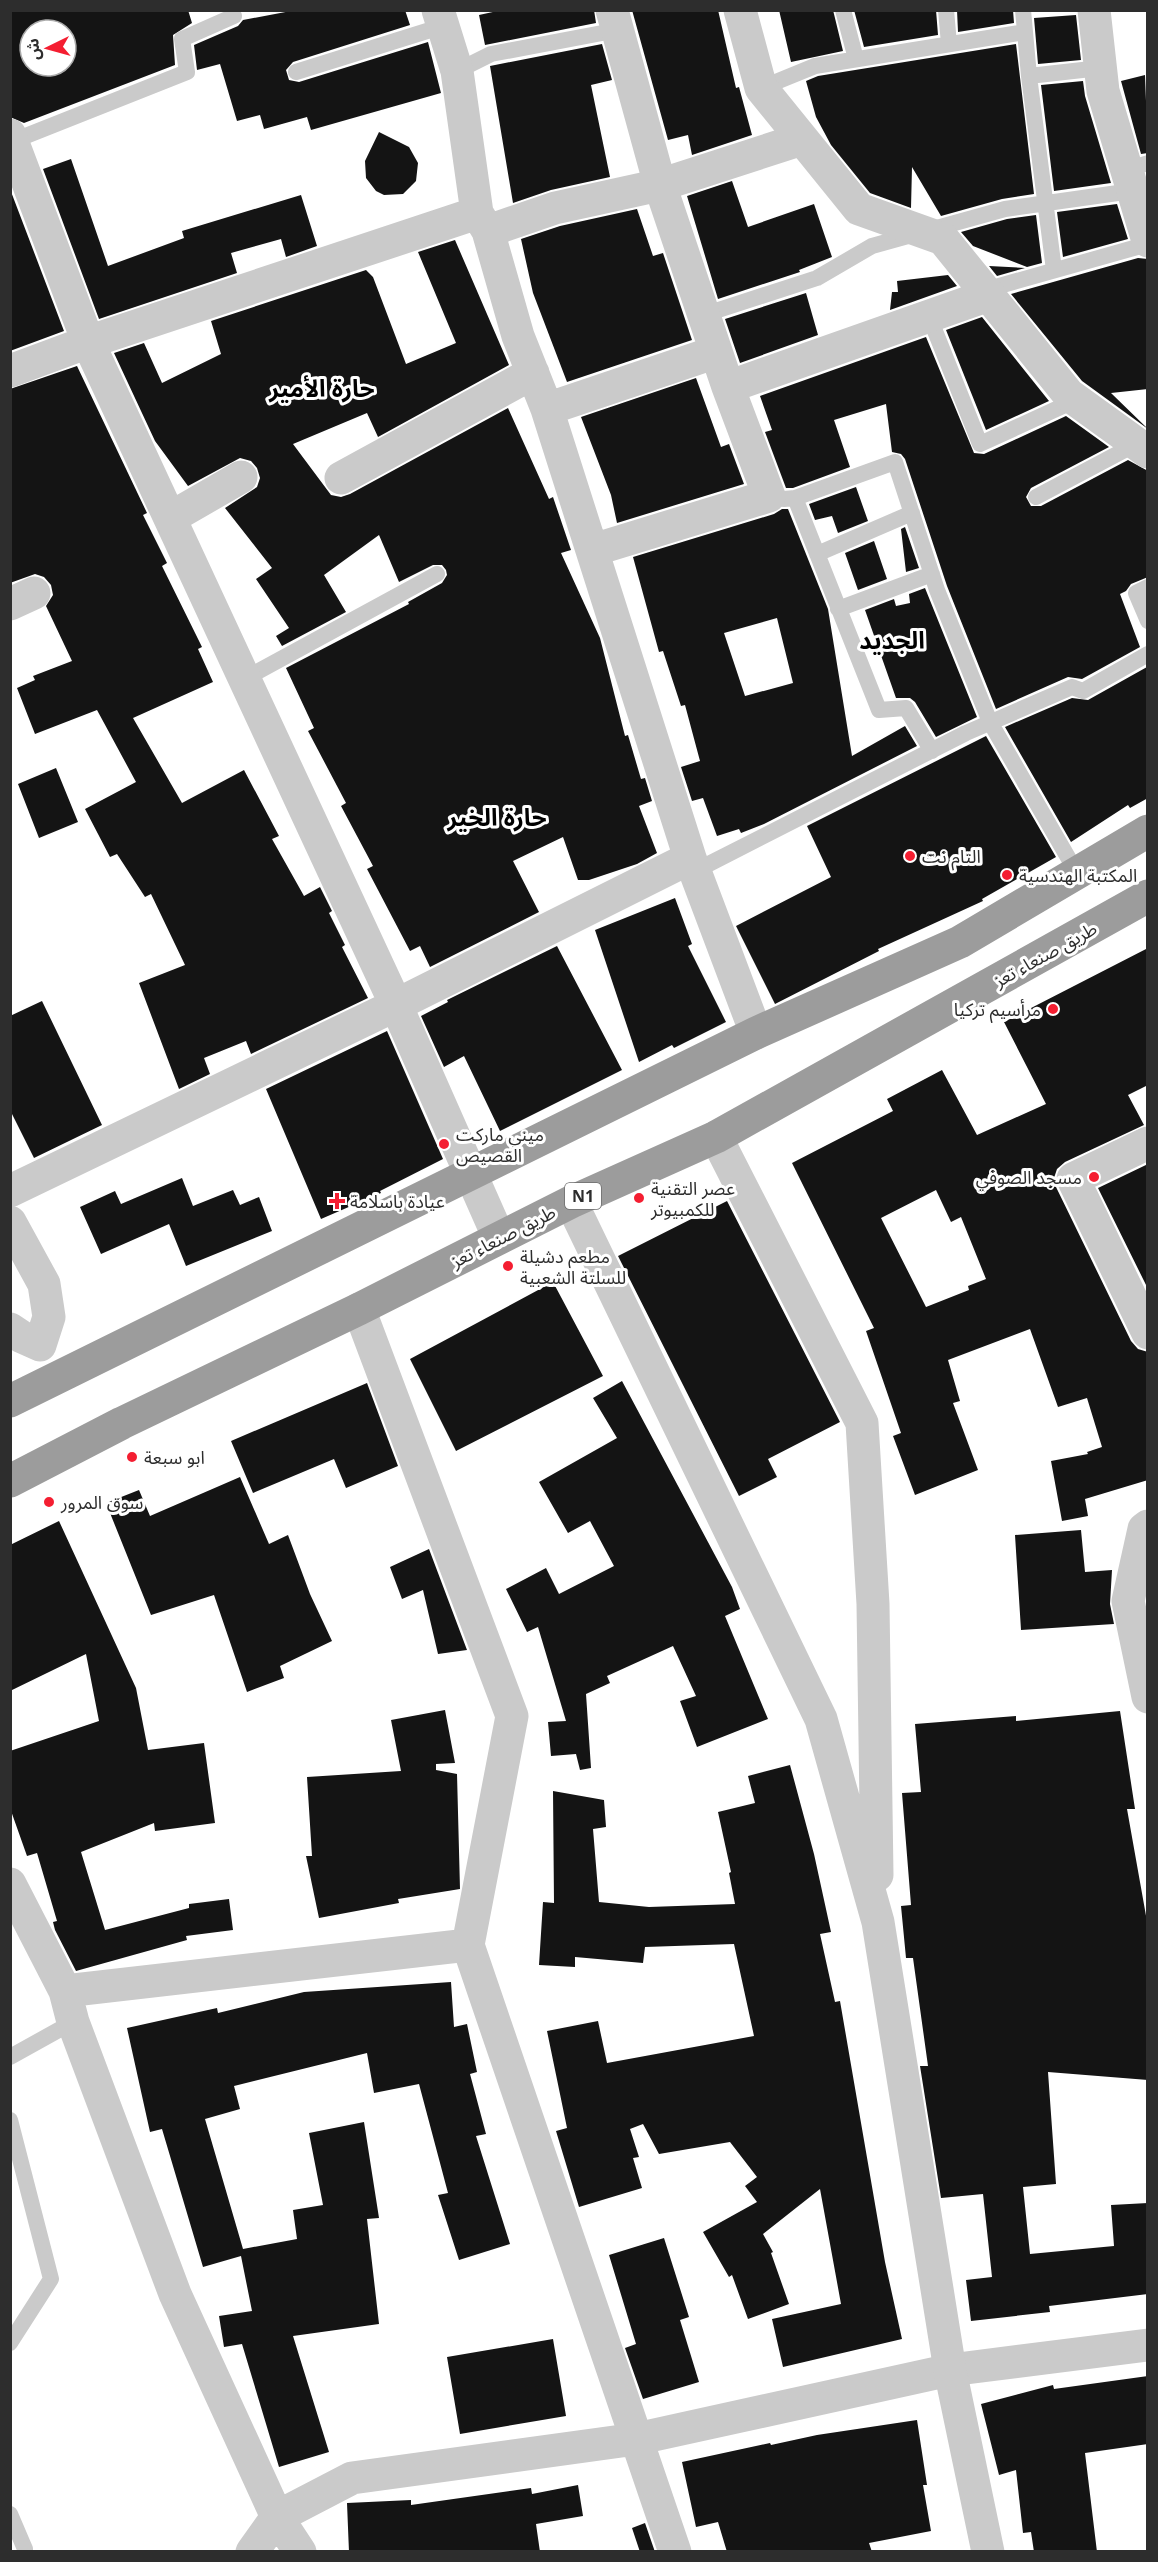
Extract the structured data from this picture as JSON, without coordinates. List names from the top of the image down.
{
  "streets": {
    "highway": ["طريق صنعاء تعز", "N1"]
  },
  "districts": ["حارة الأمير", "الجديد", "حارة الخير"],
  "places": {
    "other": [
      "التام نت",
      "المكتبة الهندسية",
      "مرأسيم تركيا",
      "ميني ماركت القصيص",
      "مسجد الصوفي",
      "عصر التقنية للكمبيوتر",
      "مطعم دشيلة للسلتة الشعبية",
      "ابو سبعة",
      "سوق المرور"
    ],
    "health": ["عيادة باسلامة"]
  },
  "north": "left"
}
